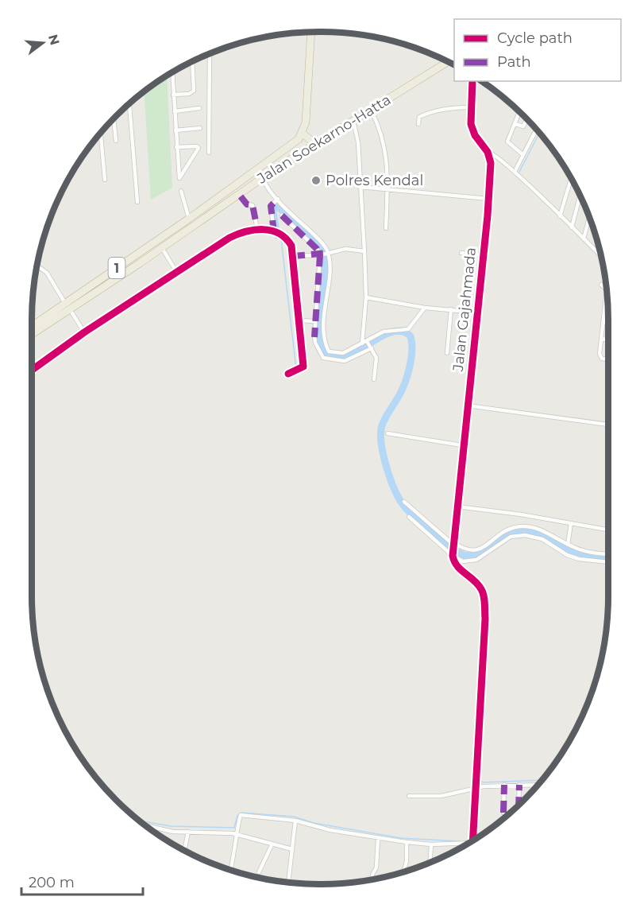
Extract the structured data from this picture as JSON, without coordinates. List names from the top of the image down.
{
  "streets": {
    "highway": ["Jalan Soekarno-Hatta", "1"],
    "street": ["Jalan Gajahmada"]
  },
  "crossings": [
    ["Jalan Soekarno-Hatta", "1"]
  ],
  "places": ["Polres Kendal"],
  "legend": ["Cycle path", "Path"],
  "scale_bar": "200 m",
  "north": "right"
}
